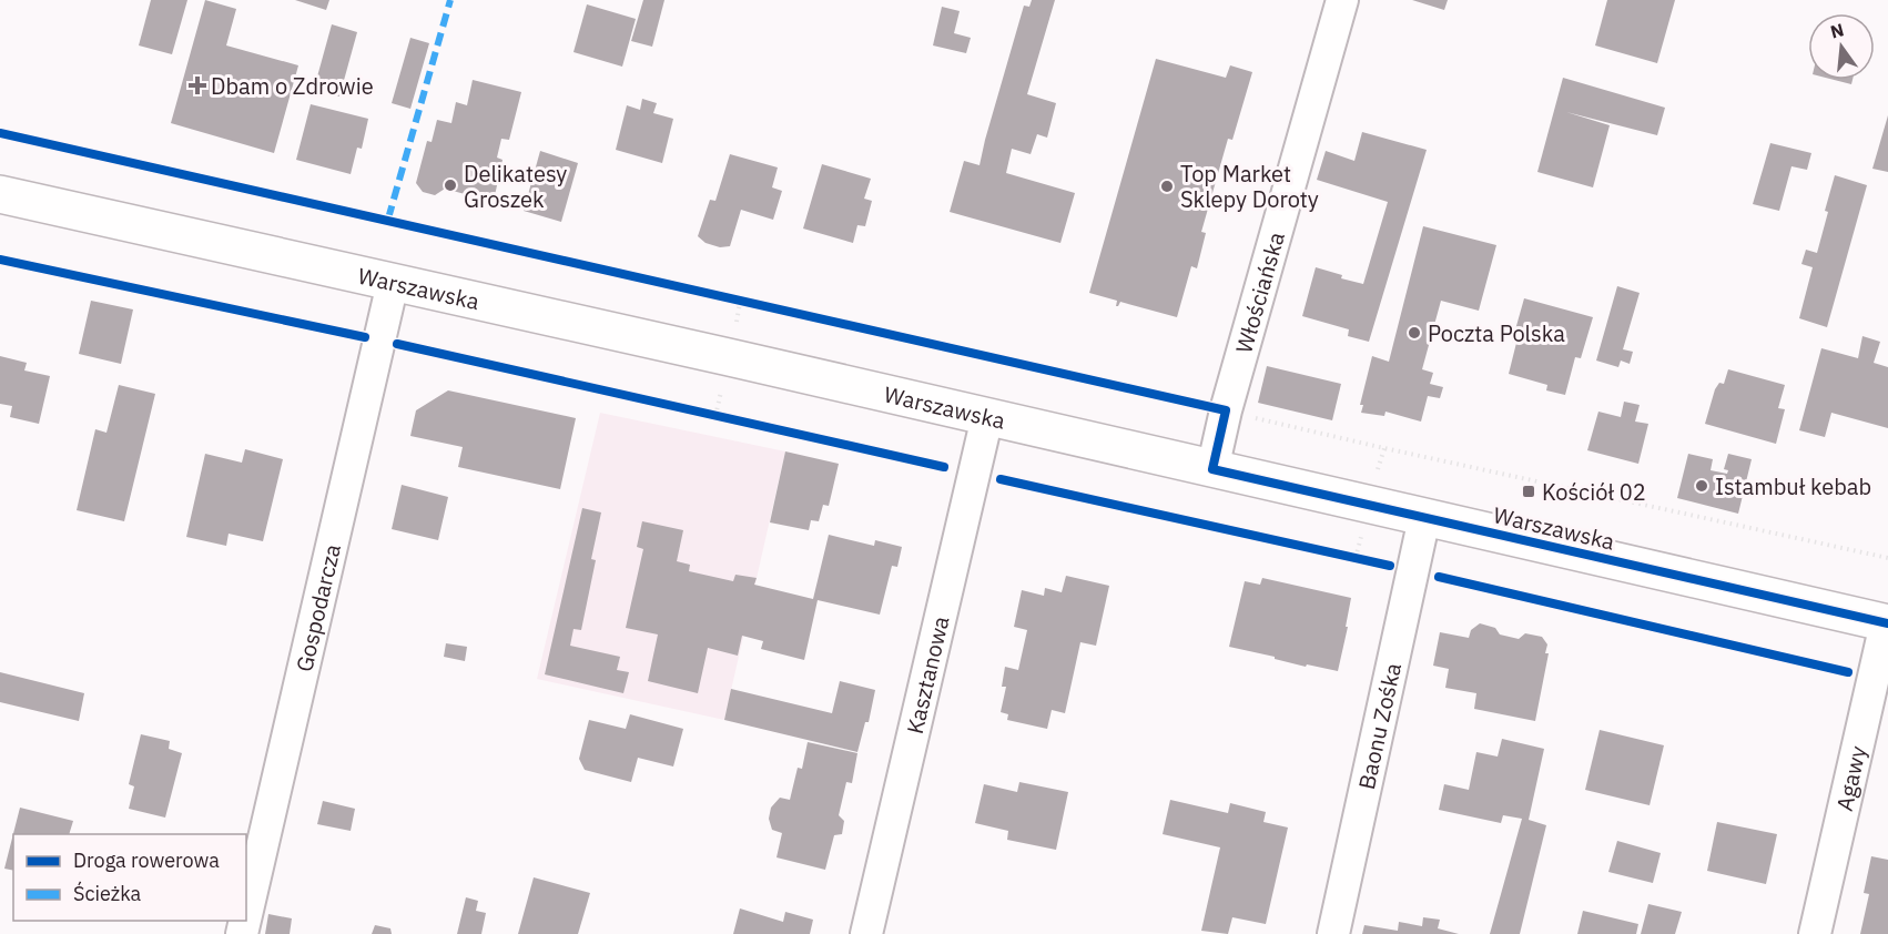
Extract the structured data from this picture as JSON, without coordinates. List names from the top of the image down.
{
  "streets": {
    "street": [
      "Warszawska",
      "Włościańska",
      "Gospodarcza",
      "Kasztanowa",
      "Baonu Zośka",
      "Agawy"
    ]
  },
  "crossings": [
    ["Warszawska", "Włościańska"],
    ["Warszawska", "Gospodarcza"],
    ["Warszawska", "Kasztanowa"],
    ["Warszawska", "Baonu Zośka"],
    ["Warszawska", "Agawy"]
  ],
  "places": {
    "health": ["Dbam o Zdrowie"],
    "other": [
      "Delikatesy Groszek",
      "Top Market Sklepy Doroty",
      "Poczta Polska",
      "Istambuł kebab"
    ],
    "transit": ["Kościół 02"]
  },
  "legend": ["Droga rowerowa", "Ścieżka"],
  "north": "top"
}
